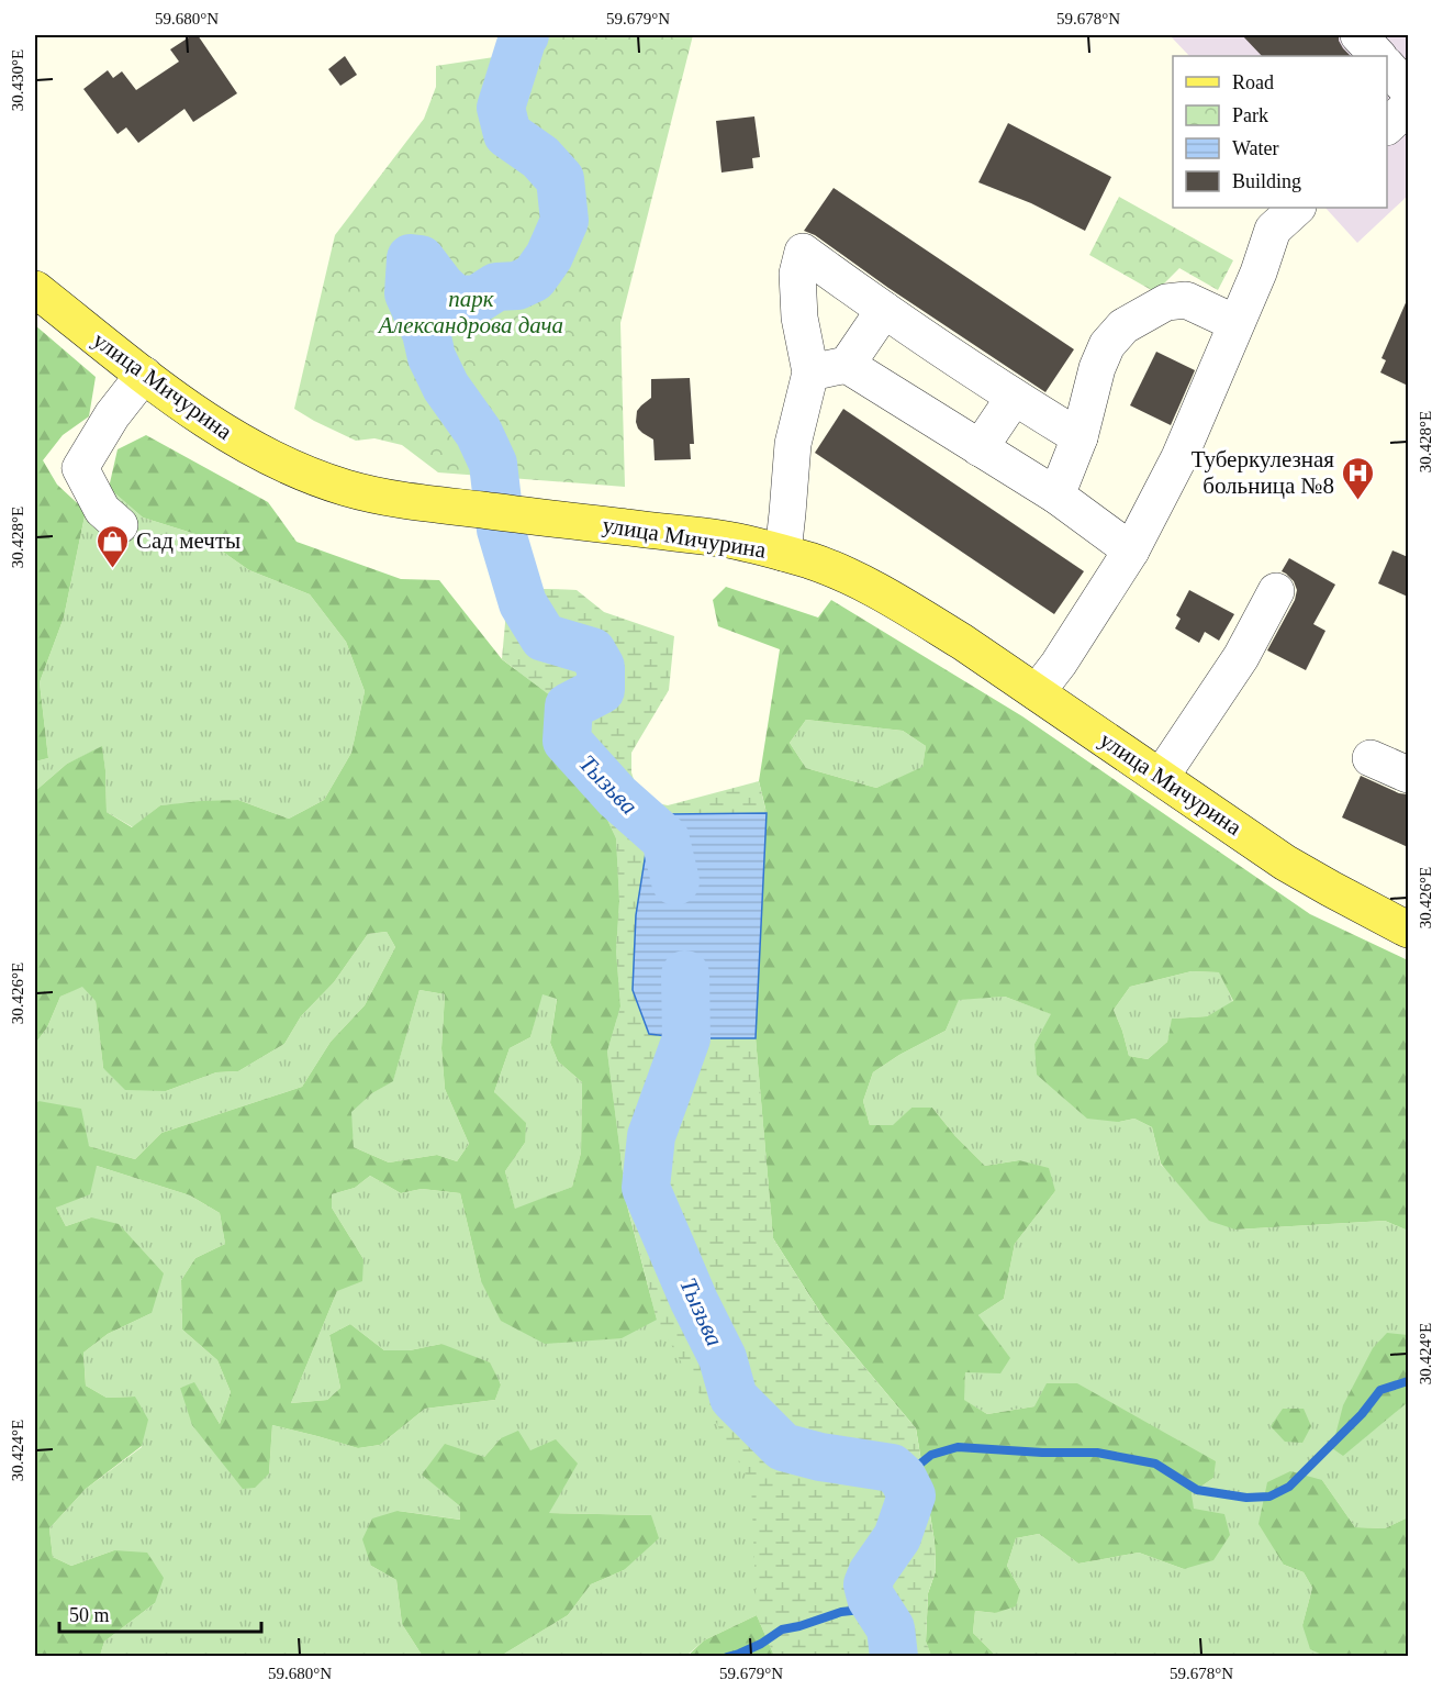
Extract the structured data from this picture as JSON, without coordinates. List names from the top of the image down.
{
  "streets": {
    "main road": ["улица Мичурина"]
  },
  "water": ["Тызьва"],
  "parks": ["парк Александрова дача"],
  "places": {
    "hospital": ["Туберкулезная больница №8"],
    "shop": ["Сад мечты"]
  },
  "legend": [
    "Road",
    "Park",
    "Water",
    "Building"
  ],
  "scale_bar": "50 m",
  "coordinates": [
    "59.680°N",
    "59.679°N",
    "59.678°N",
    "30.430°E",
    "30.428°E",
    "30.426°E",
    "30.424°E"
  ]
}
